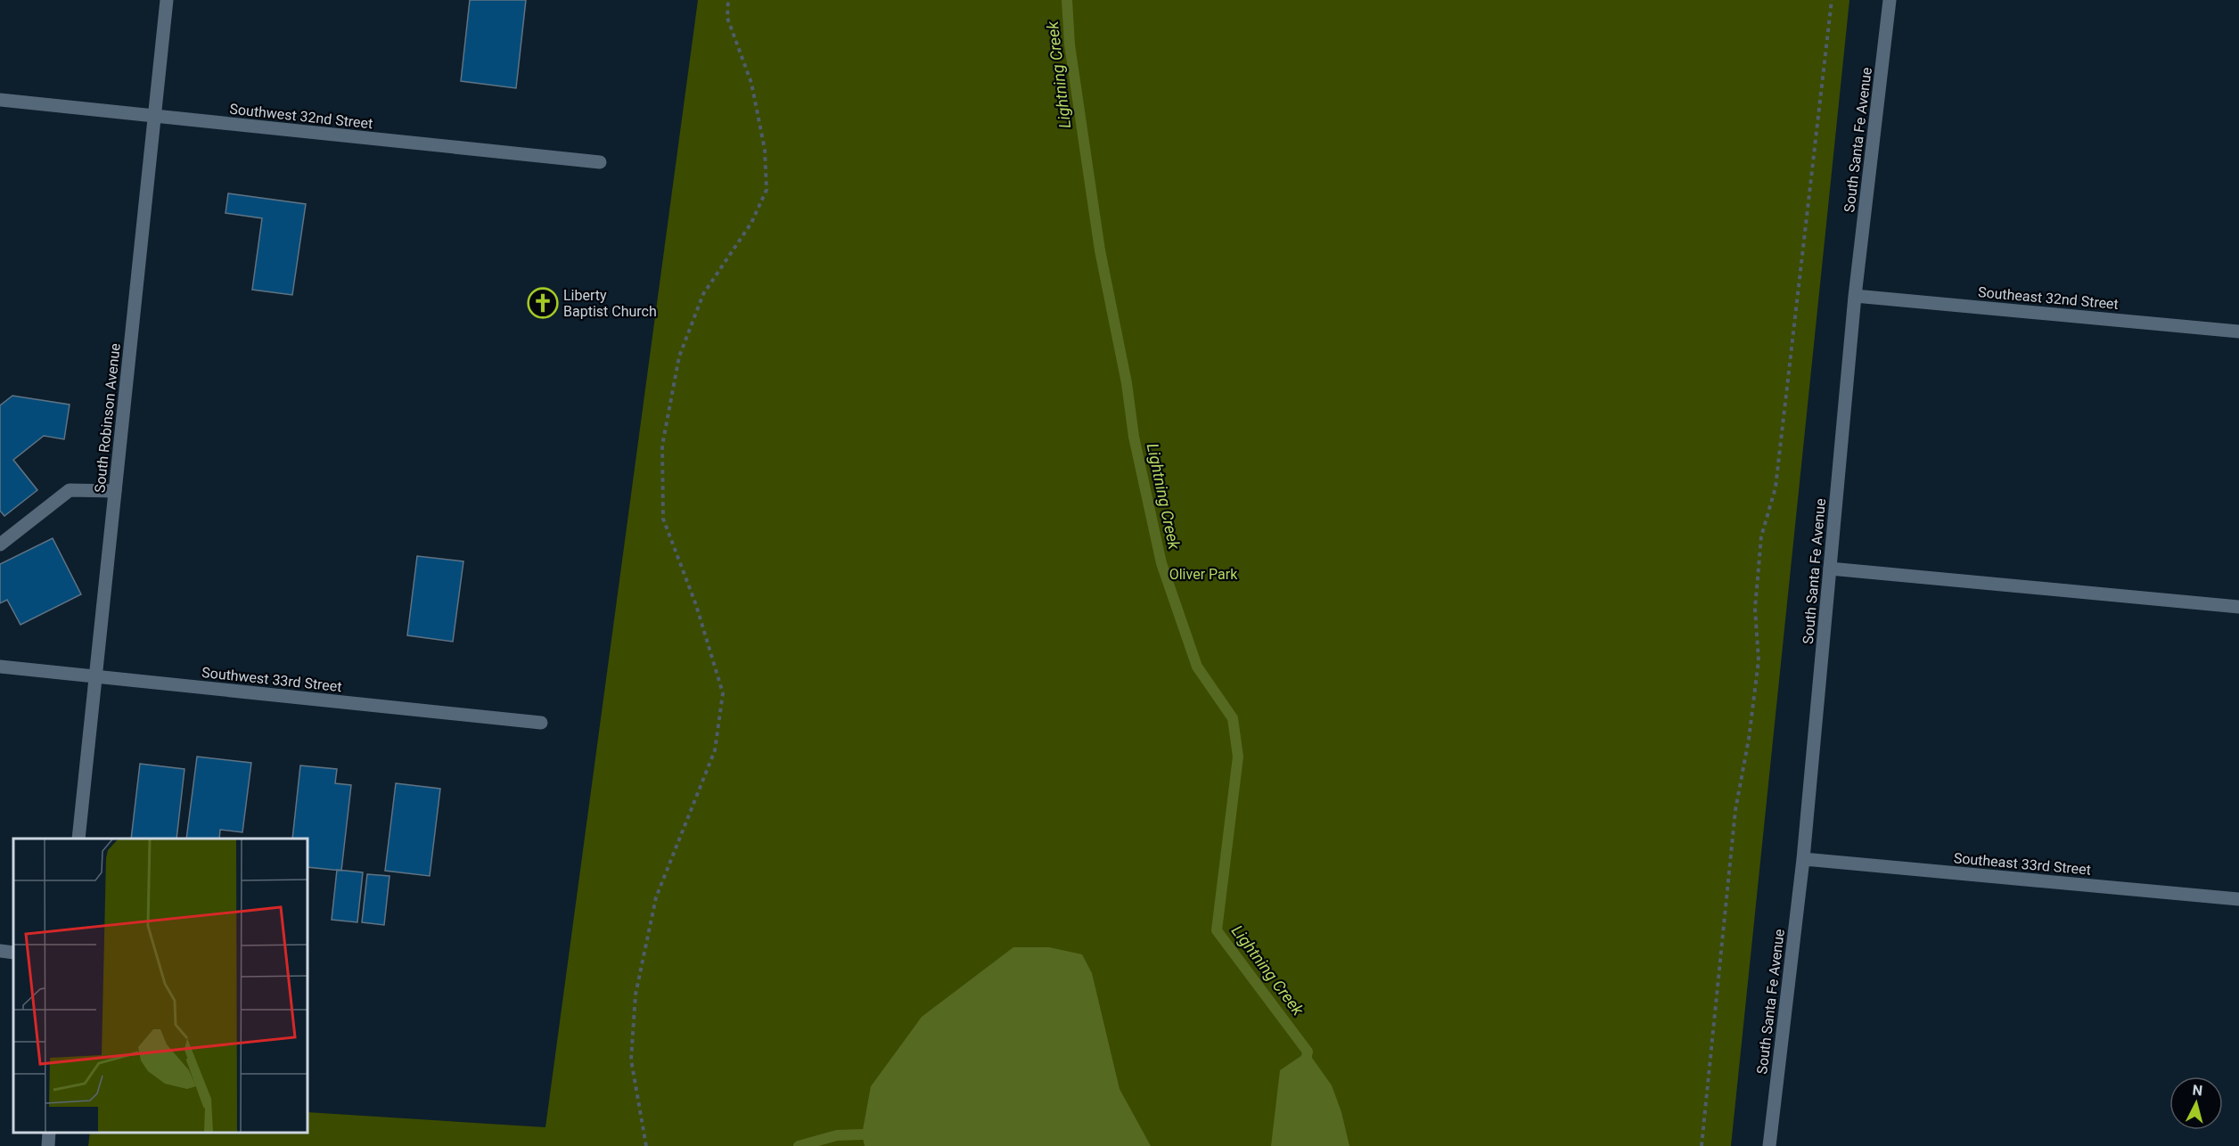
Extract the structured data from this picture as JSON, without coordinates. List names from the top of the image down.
{
  "streets": {
    "street": [
      "Southwest 32nd Street",
      "South Santa Fe Avenue",
      "Southeast 32nd Street",
      "South Robinson Avenue",
      "Southwest 33rd Street",
      "Southeast 33rd Street"
    ]
  },
  "crossings": [
    ["Southwest 32nd Street", "South Robinson Avenue"],
    ["South Santa Fe Avenue", "Southeast 32nd Street"],
    ["South Santa Fe Avenue", "Southeast 33rd Street"],
    ["South Robinson Avenue", "Southwest 33rd Street"]
  ],
  "water": ["Lightning Creek"],
  "parks": ["Oliver Park"],
  "places": {
    "church": ["Liberty Baptist Church"]
  },
  "north": "top"
}
